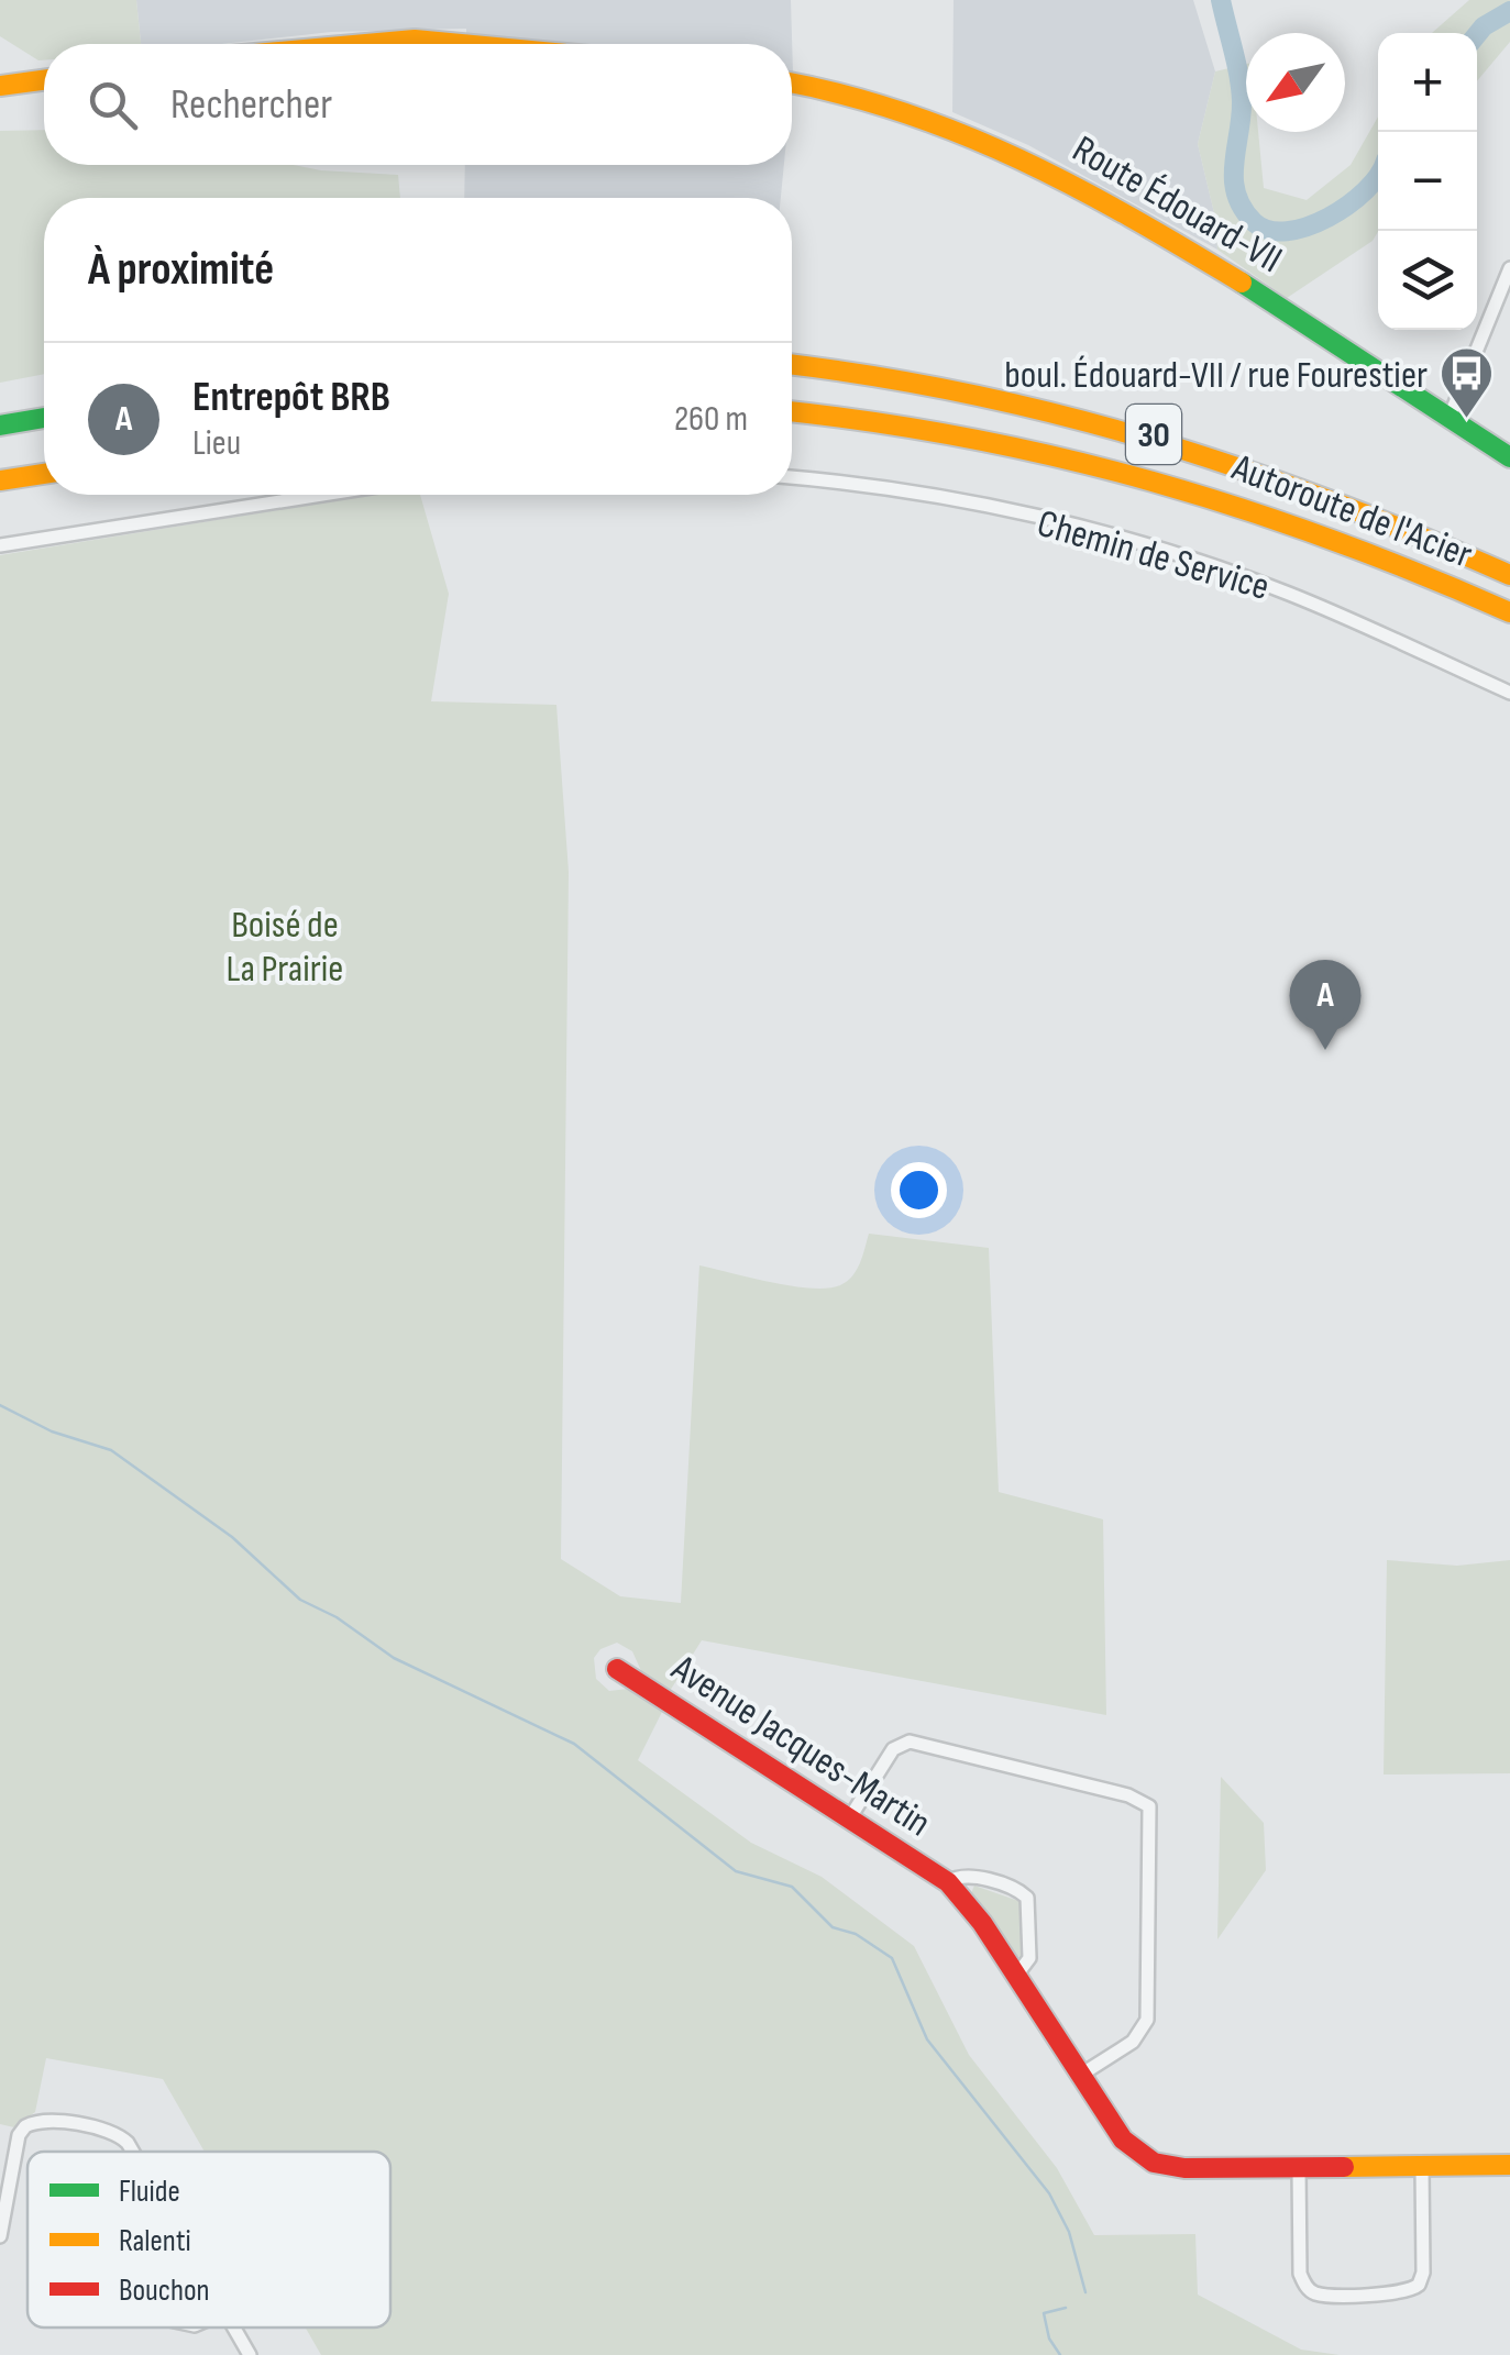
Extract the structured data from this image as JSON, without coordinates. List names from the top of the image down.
{
  "streets": {
    "main road": [
      "Route Édouard-VII",
      "30",
      "Autoroute de l'Acier",
      "Avenue Jacques-Martin"
    ],
    "street": ["Chemin de Service"]
  },
  "parks": ["Boisé de La Prairie"],
  "places": {
    "bus stop": ["boul. Édouard-VII / rue Fourestier"]
  },
  "legend": ["Fluide", "Ralenti", "Bouchon"],
  "north": "bottom left",
  "page": {
    "map_buttons": ["+", "−"],
    "search": "Rechercher",
    "heading": "À proximité",
    "list": [
      {
        "mark": "A",
        "name": "Entrepôt BRB",
        "note": "Lieu",
        "value": "260 m"
      }
    ],
    "pins": "A"
  }
}
